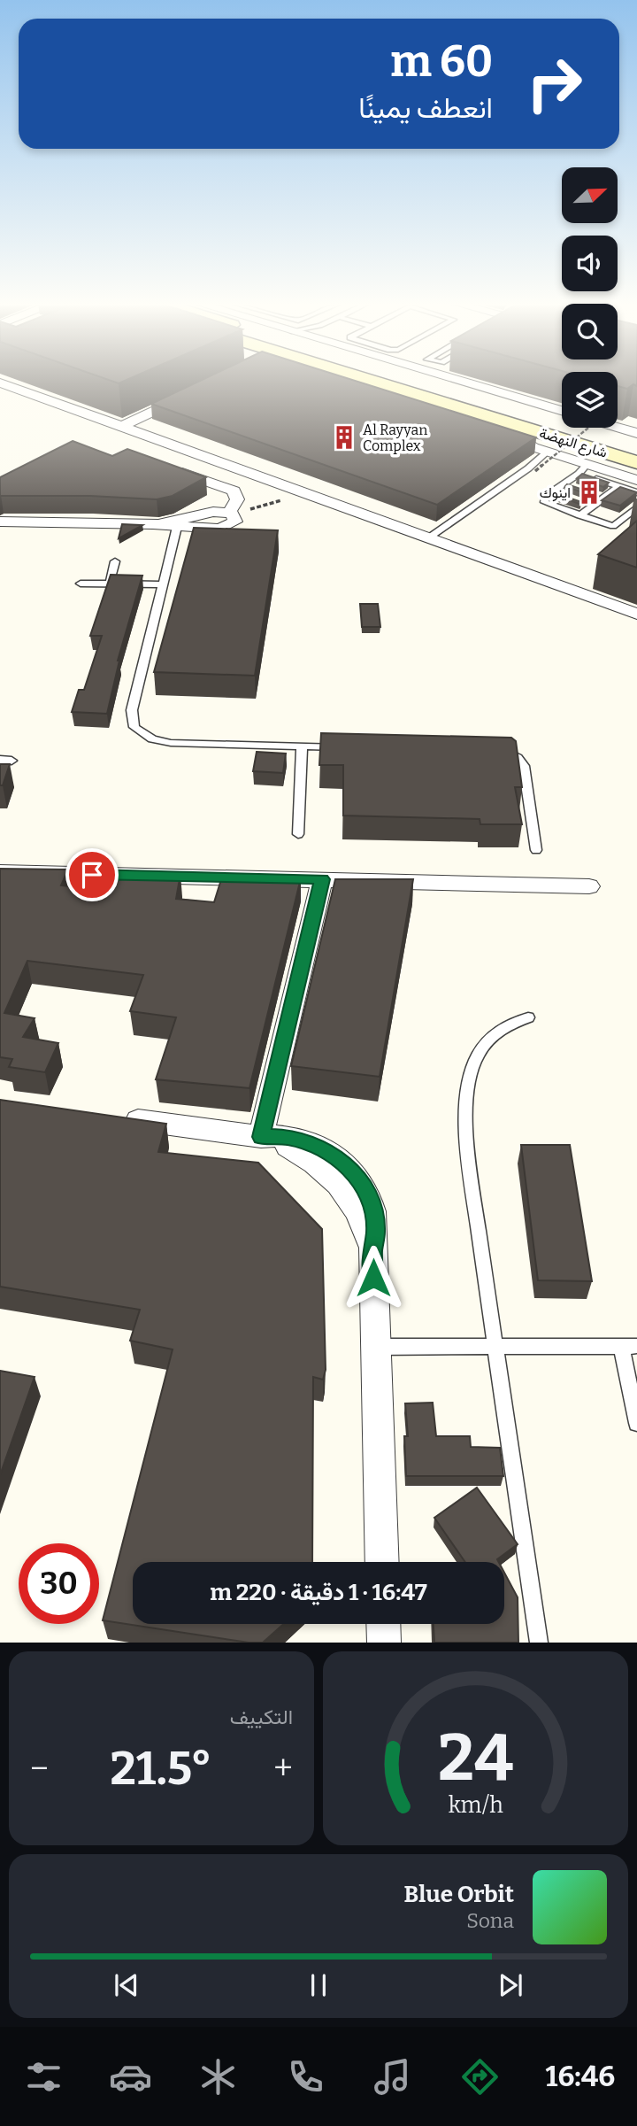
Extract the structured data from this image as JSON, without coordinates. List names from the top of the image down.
{
  "streets": {
    "main road": ["شارع النهضة"]
  },
  "places": {
    "building": ["Al Rayyan Complex", "اينوك"]
  },
  "north": "top right",
  "page": {
    "turn": ["60 m", "انعطف يمينًا"],
    "limit": "30",
    "trip": "16:47 · 1 دقيقة · 220 m",
    "tile": "التكييف",
    "heat": ["−", "21.5°", "+"],
    "song": ["Blue Orbit", "Sona"],
    "tabs": "16:46",
    "gauge": ["24", "km/h"]
  }
}
